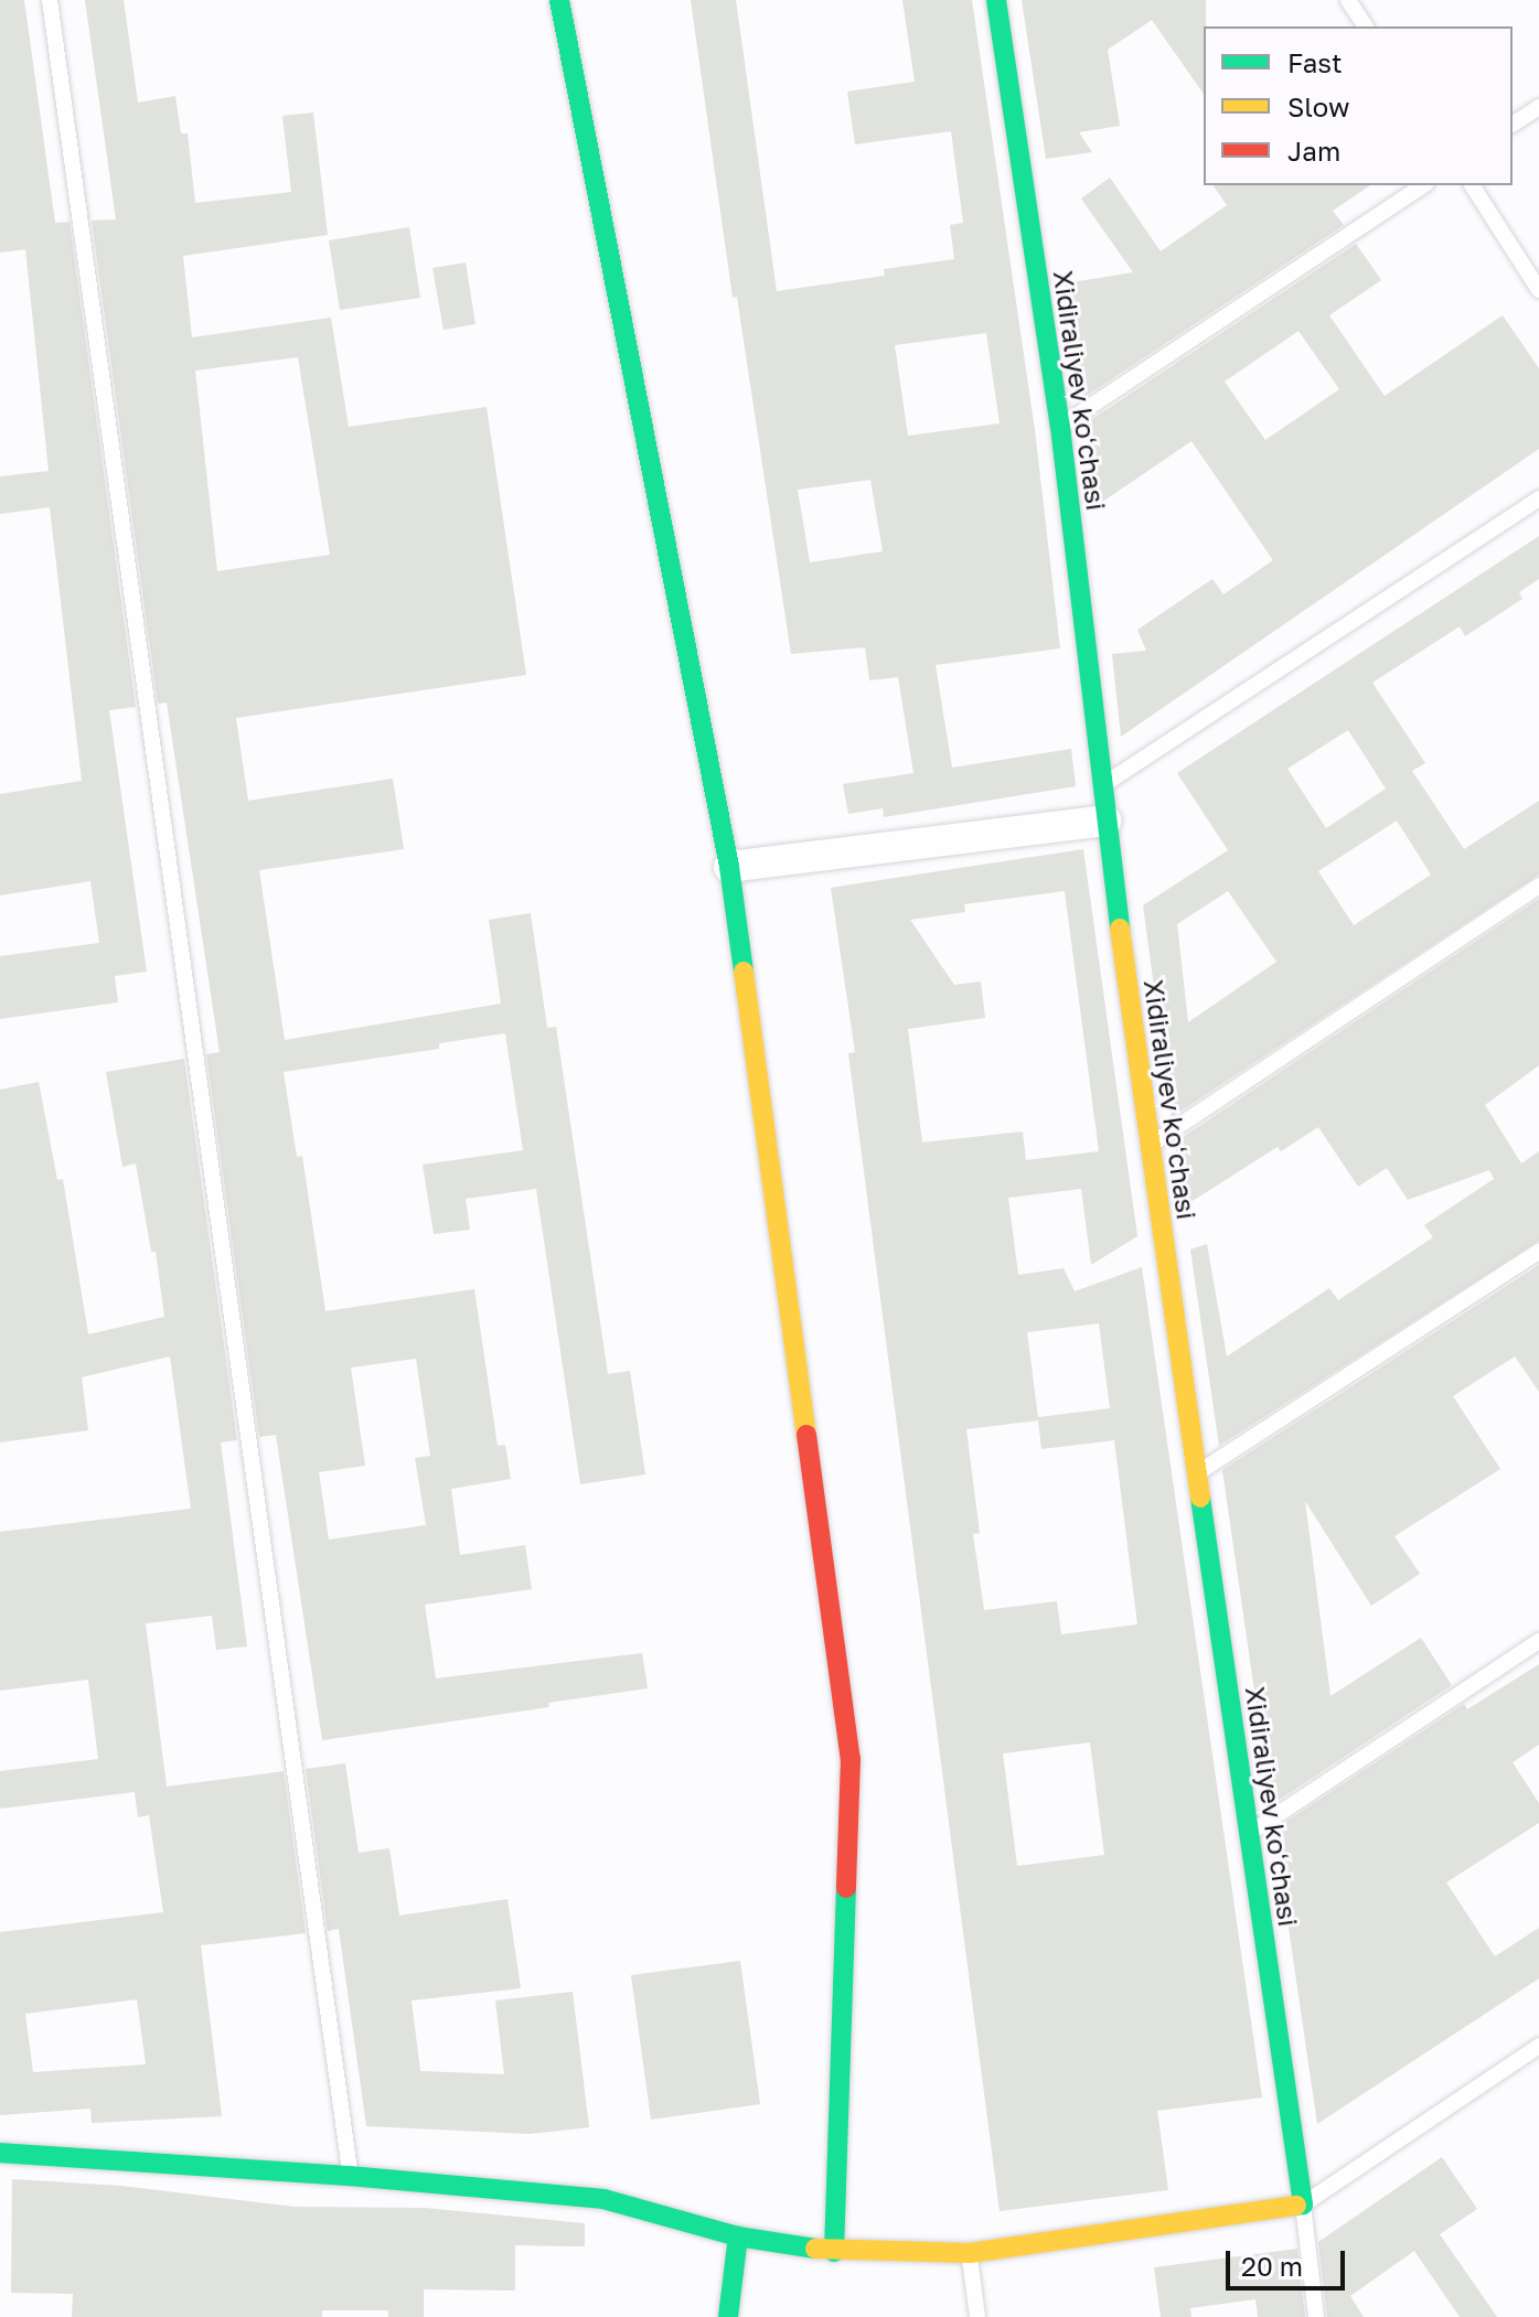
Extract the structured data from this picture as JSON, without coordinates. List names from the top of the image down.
{
  "streets": {
    "street": ["Xidiraliyev koʻchasi"]
  },
  "legend": ["Fast", "Slow", "Jam"],
  "scale_bar": "20 m"
}
